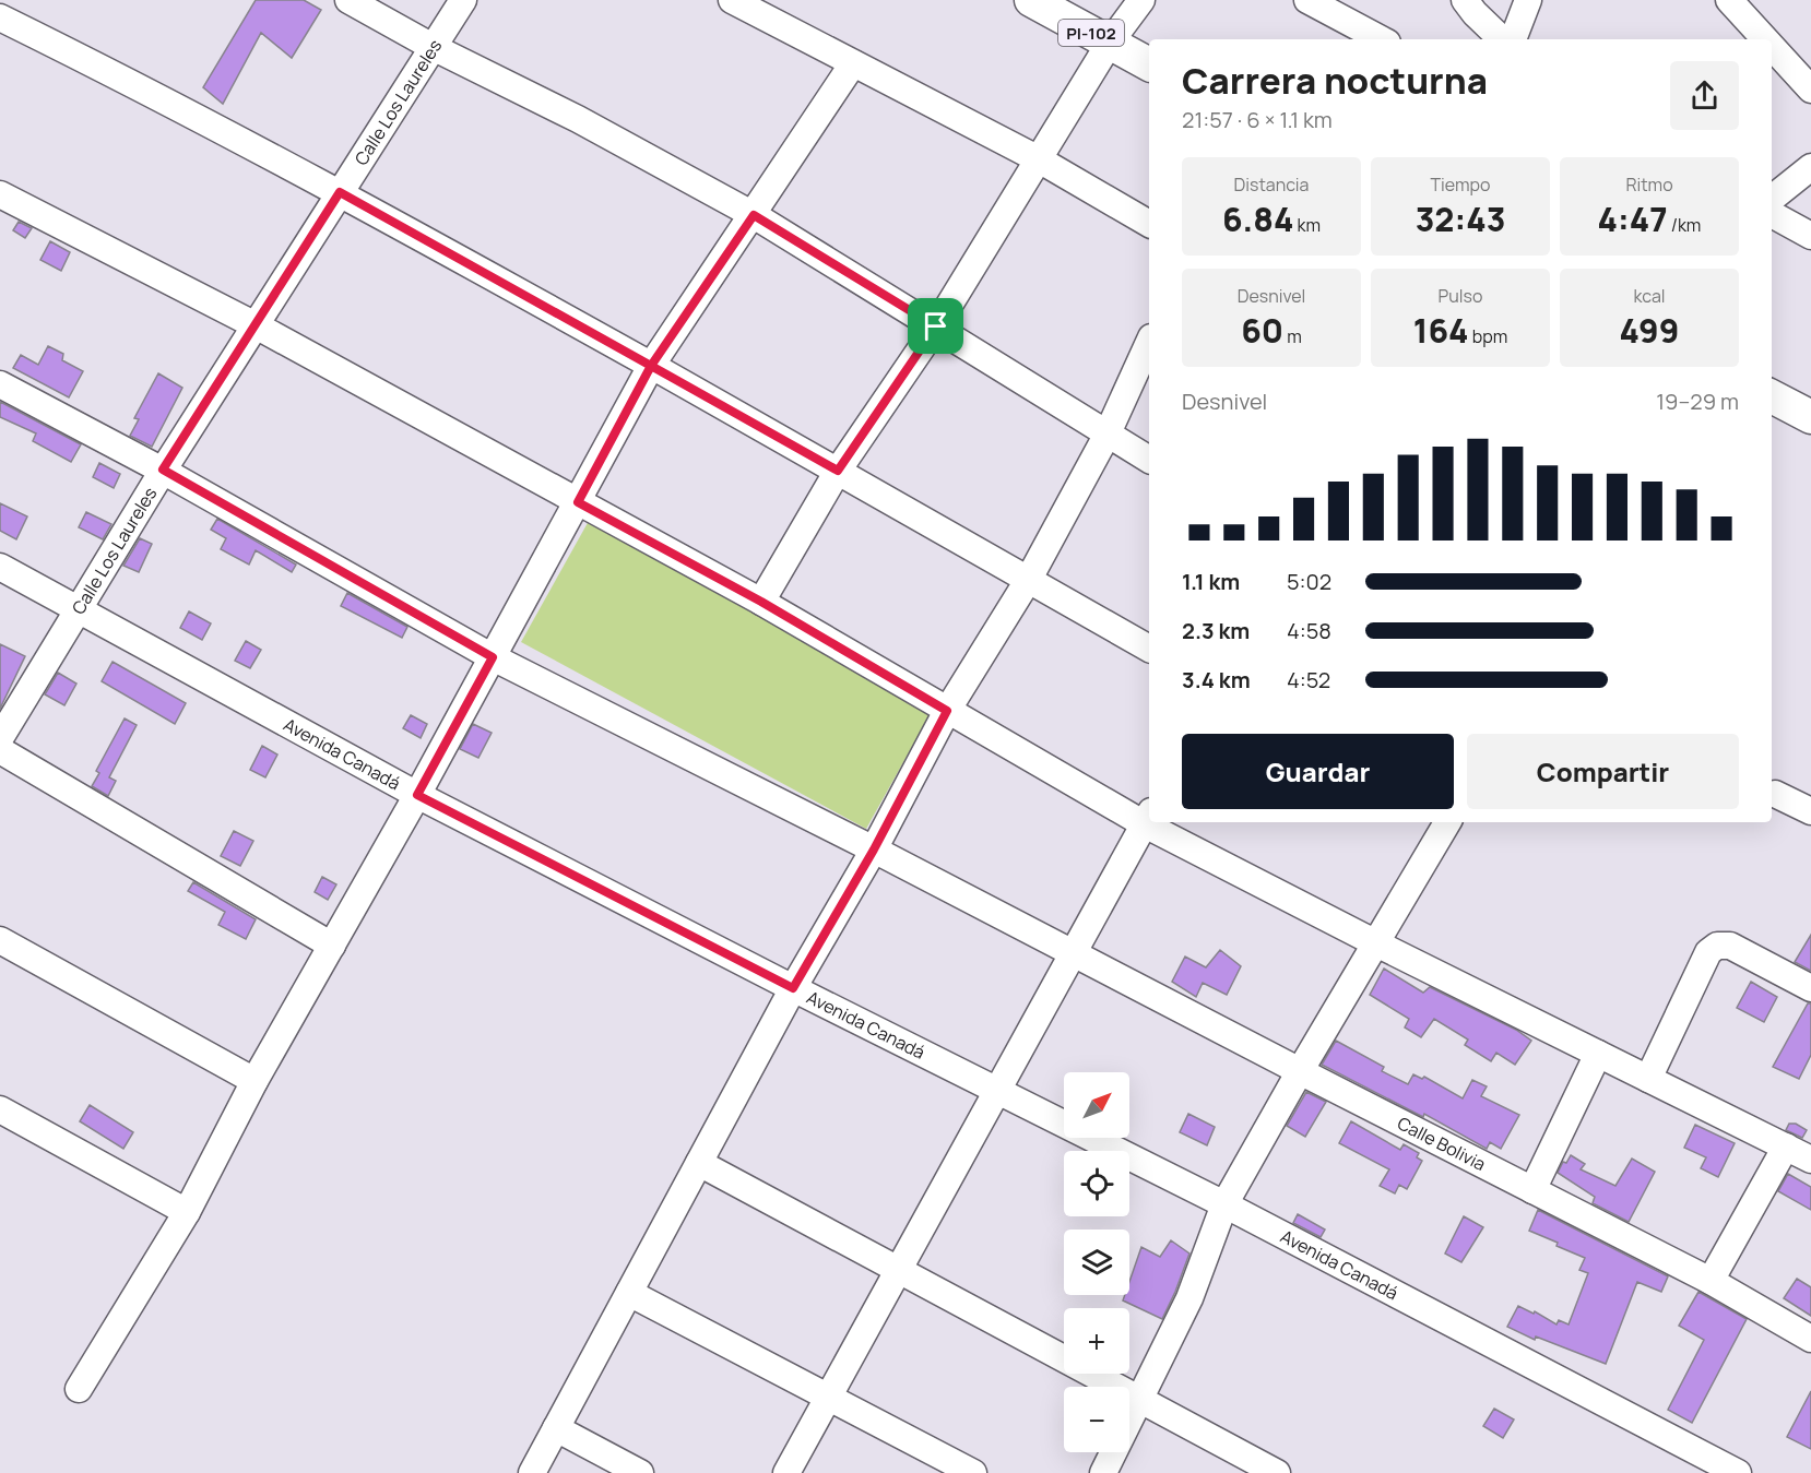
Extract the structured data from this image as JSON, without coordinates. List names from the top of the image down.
{
  "streets": {
    "main road": ["PI-102"],
    "street": ["Calle Los Laureles", "Avenida Canadá", "Calle Bolivia"]
  },
  "crossings": [
    ["Calle Los Laureles", "Avenida Canadá"],
    ["Calle Los Laureles", "Calle Bolivia"]
  ],
  "north": "top right",
  "page": {
    "heading": ["Carrera nocturna", "21:57 · 6 × 1.1 km"],
    "stats": [
      ["Distancia", "6.84 km"],
      ["Tiempo", "32:43"],
      ["Ritmo", "4:47 /km"],
      ["Desnivel", "60 m"],
      ["Pulso", "164 bpm"],
      ["kcal", "499"]
    ],
    "chart": ["Desnivel", "19–29 m"],
    "list": [
      {
        "name": "1.1 km",
        "note": "5:02"
      },
      {
        "name": "2.3 km",
        "note": "4:58"
      },
      {
        "name": "3.4 km",
        "note": "4:52"
      }
    ],
    "buttons": ["Guardar", "Compartir"],
    "map_buttons": ["+", "−"]
  }
}
